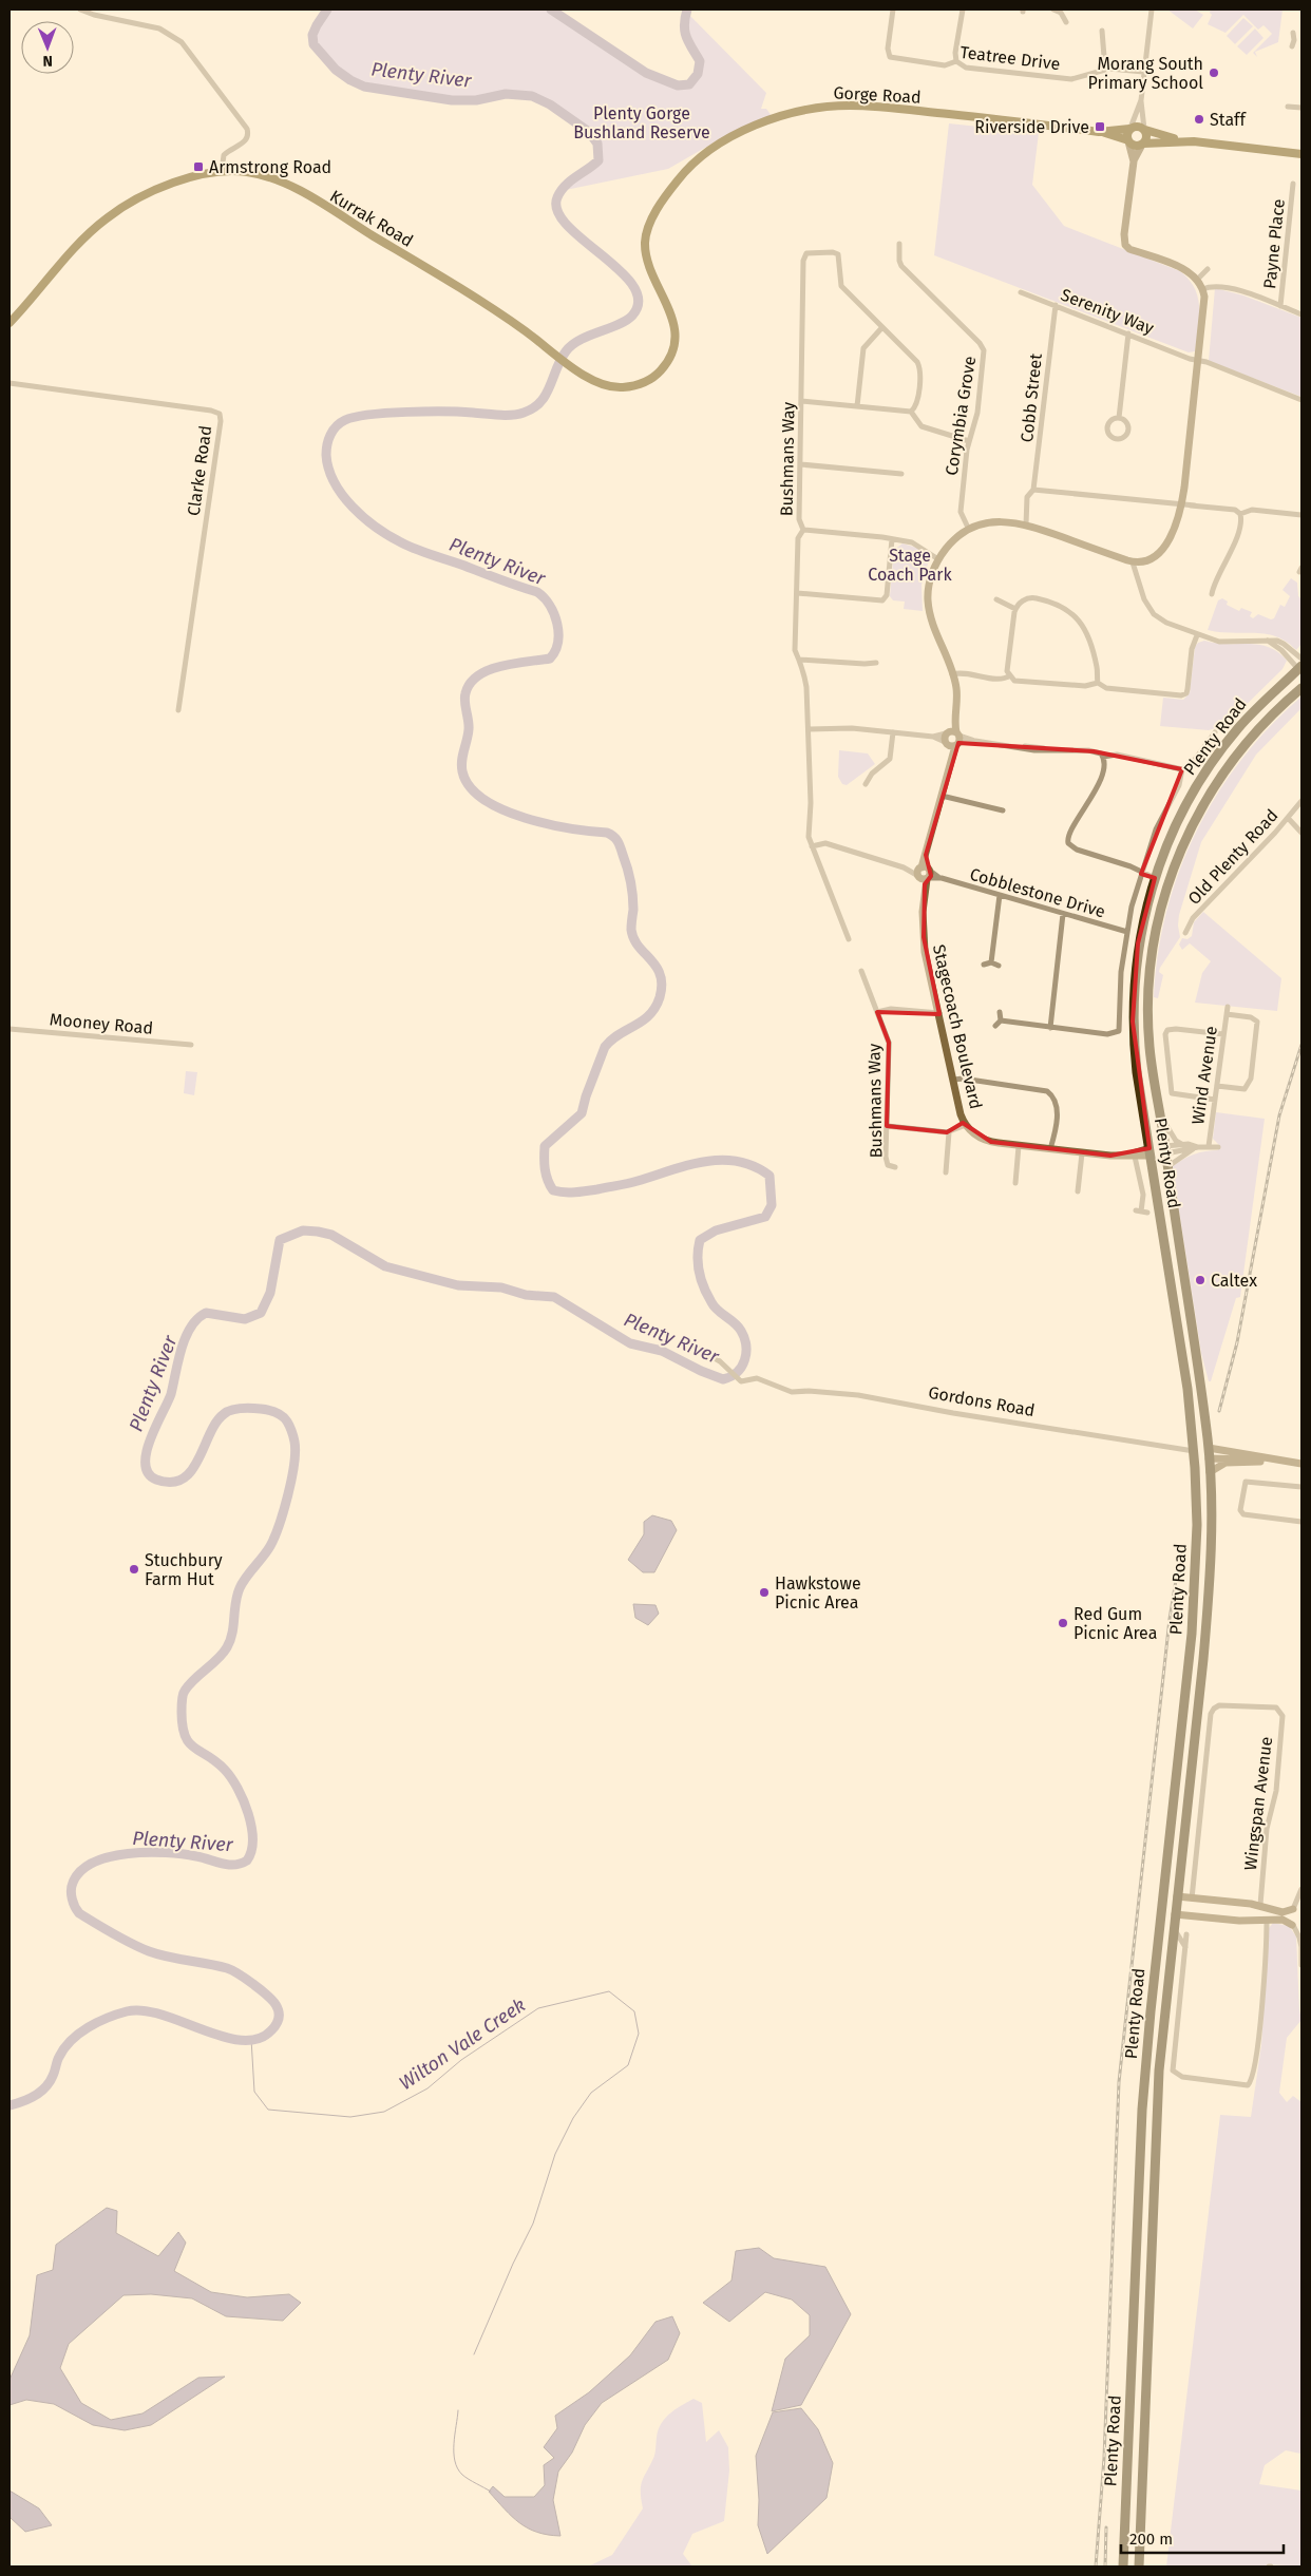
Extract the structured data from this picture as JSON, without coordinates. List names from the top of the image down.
{
  "streets": {
    "highway": ["Plenty Road", "Gordons Road"],
    "main road": ["Gorge Road", "Kurrak Road"],
    "street": [
      "Teatree Drive",
      "Payne Place",
      "Serenity Way",
      "Cobb Street",
      "Corymbia Grove",
      "Bushmans Way",
      "Clarke Road",
      "Old Plenty Road",
      "Cobblestone Drive",
      "Mooney Road",
      "Stagecoach Boulevard",
      "Wind Avenue",
      "Wingspan Avenue"
    ]
  },
  "crossings": [
    ["Gorge Road", "Kurrak Road"],
    ["Serenity Way", "Cobb Street"],
    ["Corymbia Grove", "Stagecoach Boulevard"],
    ["Bushmans Way", "Cobblestone Drive"],
    ["Plenty Road", "Stagecoach Boulevard"],
    ["Plenty Road", "Gordons Road"],
    ["Cobblestone Drive", "Stagecoach Boulevard"]
  ],
  "water": ["Plenty River", "Wilton Vale Creek"],
  "parks": ["Plenty Gorge Bushland Reserve", "Stage Coach Park"],
  "places": {
    "other": [
      "Morang South Primary School",
      "Staff",
      "Caltex",
      "Stuchbury Farm Hut",
      "Hawkstowe Picnic Area",
      "Red Gum Picnic Area"
    ],
    "transit": ["Riverside Drive", "Armstrong Road"]
  },
  "scale_bar": "200 m",
  "north": "bottom"
}
